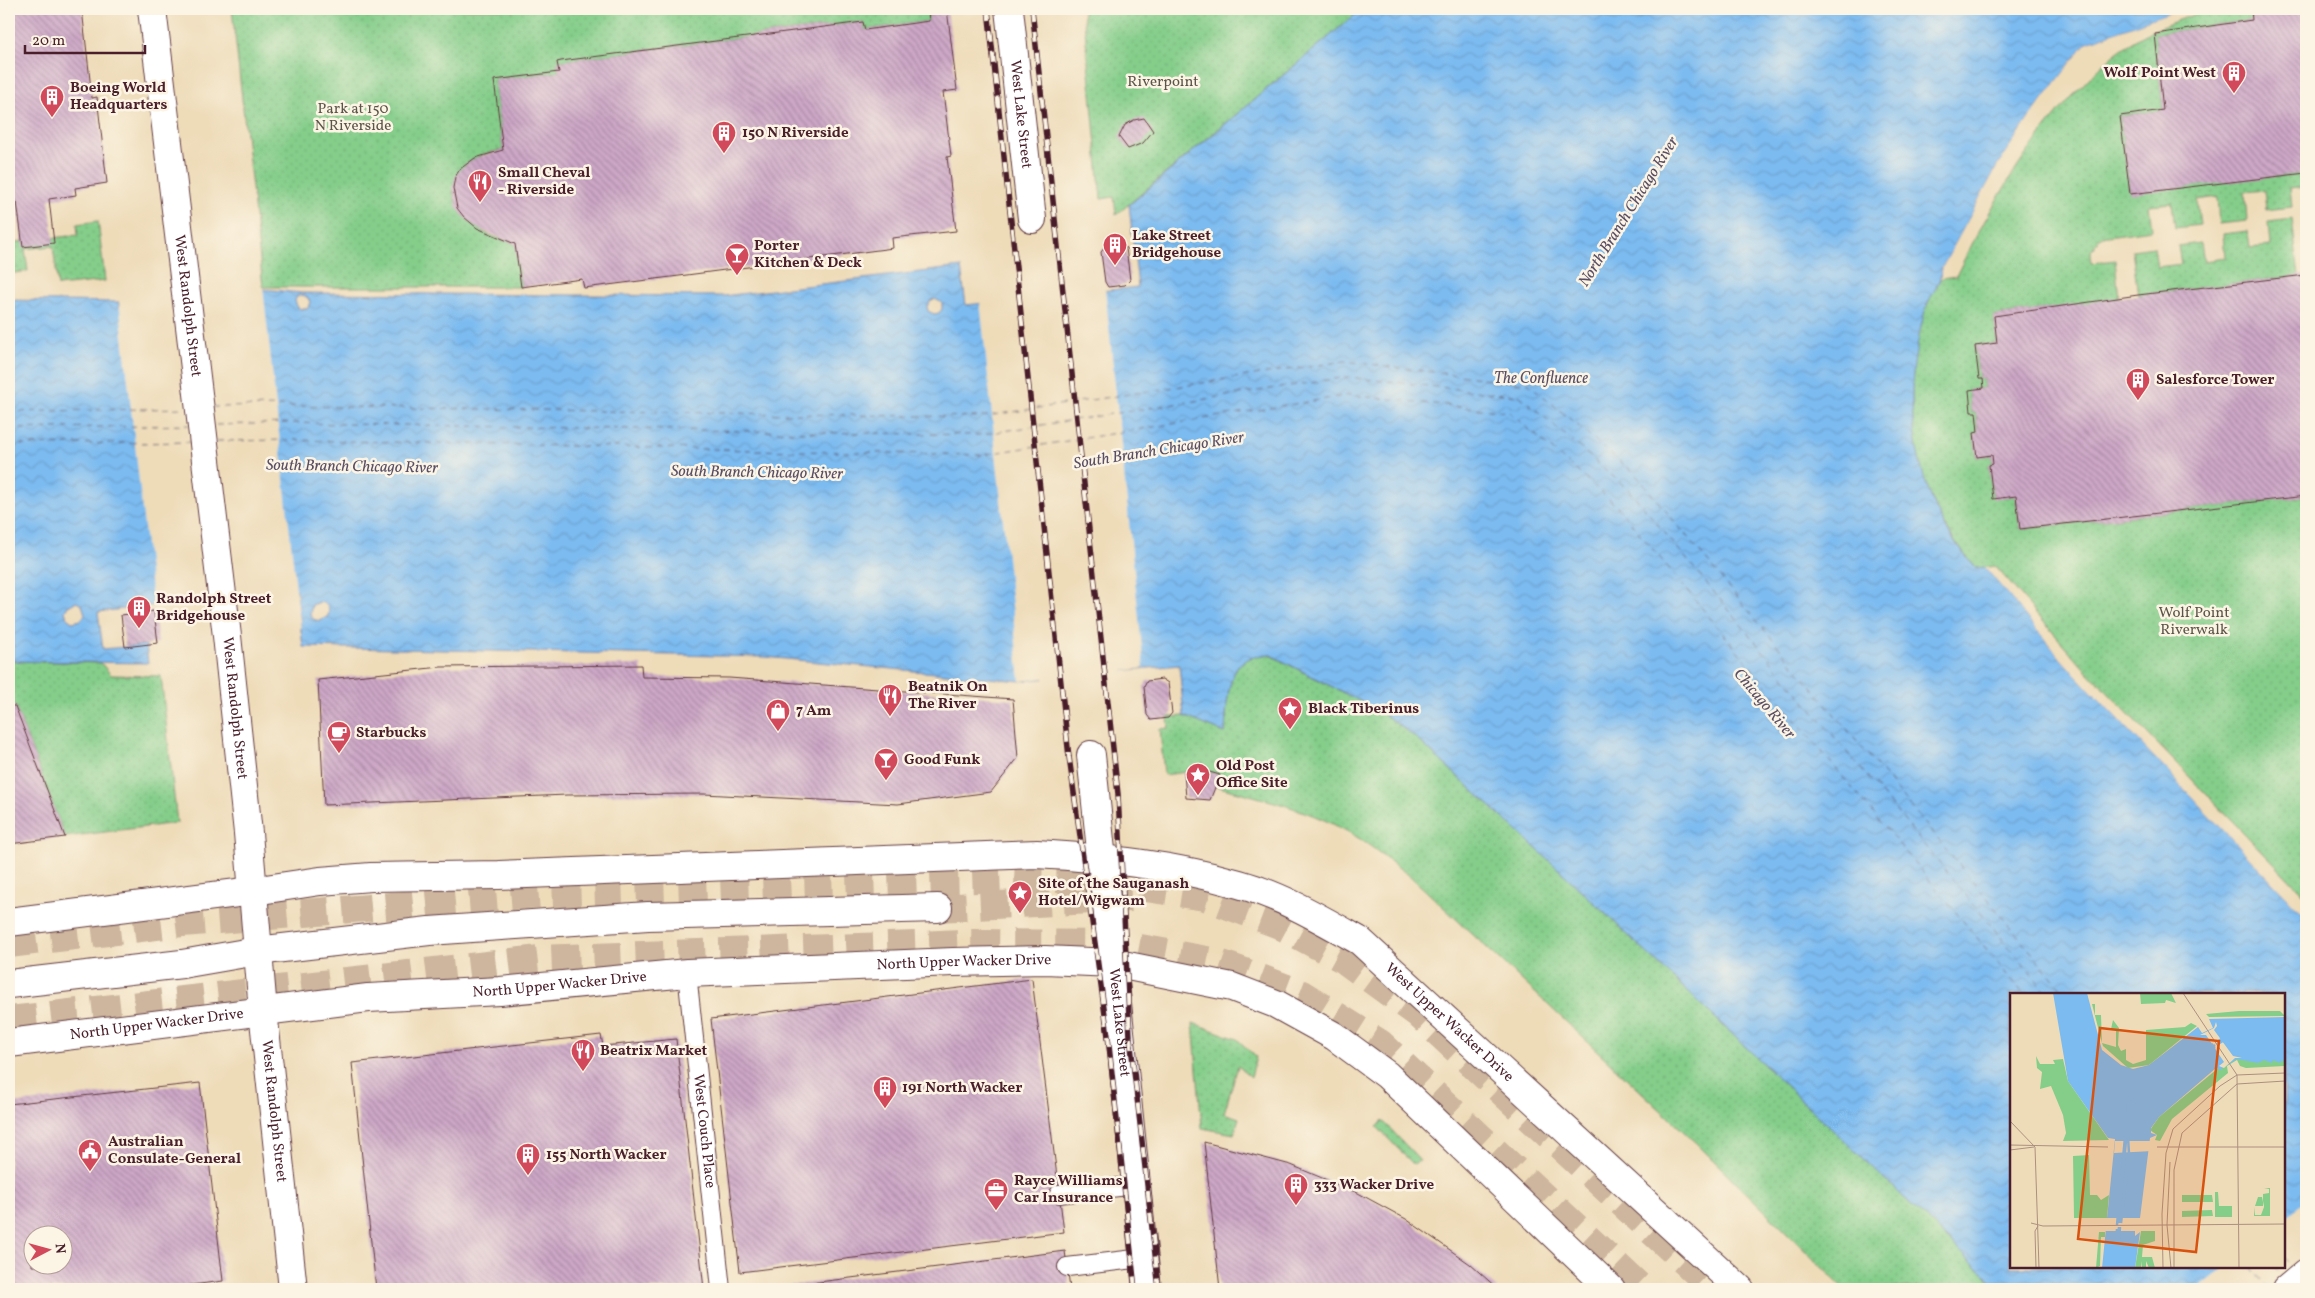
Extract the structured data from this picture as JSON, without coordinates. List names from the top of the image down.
{
  "streets": {
    "main road": [
      "West Lake Street",
      "West Randolph Street",
      "North Upper Wacker Drive",
      "West Upper Wacker Drive"
    ],
    "lane": ["West Couch Place"]
  },
  "crossings": [
    ["West Lake Street", "North Upper Wacker Drive"],
    ["West Lake Street", "West Upper Wacker Drive"],
    ["West Randolph Street", "North Upper Wacker Drive"],
    ["North Upper Wacker Drive", "West Couch Place"]
  ],
  "water": [
    "North Branch Chicago River",
    "The Confluence",
    "South Branch Chicago River",
    "Chicago River"
  ],
  "parks": ["Riverpoint", "Park at 150 N Riverside", "Wolf Point Riverwalk"],
  "places": {
    "building": [
      "Wolf Point West",
      "Boeing World Headquarters",
      "150 N Riverside",
      "Lake Street Bridgehouse",
      "Salesforce Tower",
      "Randolph Street Bridgehouse",
      "191 North Wacker",
      "155 North Wacker",
      "333 Wacker Drive"
    ],
    "restaurant": ["Small Cheval - Riverside", "Beatnik On The River", "Beatrix Market"],
    "bar": ["Porter Kitchen & Deck", "Good Funk"],
    "place": ["Black Tiberinus", "Old Post Office Site", "Site of the Sauganash Hotel/Wigwam"],
    "shop": ["7 Am"],
    "cafe": ["Starbucks"],
    "public building": ["Australian Consulate-General"],
    "office": ["Rayce Williams Car Insurance"]
  },
  "scale_bar": "20 m",
  "north": "right"
}
